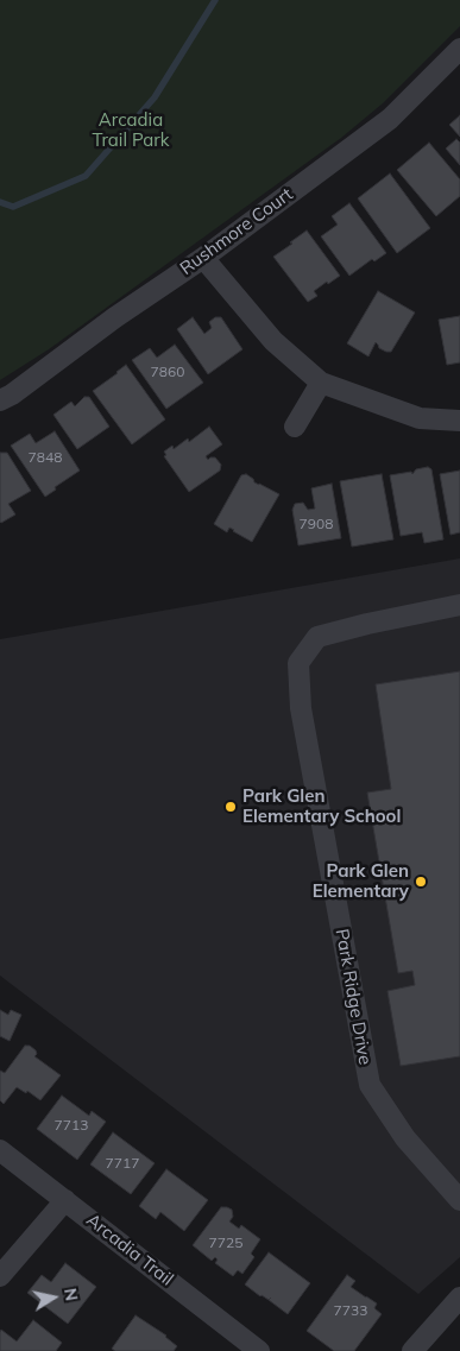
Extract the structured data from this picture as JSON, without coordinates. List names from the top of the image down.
{
  "streets": {
    "street": ["Rushmore Court", "Park Ridge Drive", "Arcadia Trail"]
  },
  "parks": ["Arcadia Trail Park"],
  "places": ["Park Glen Elementary School", "Park Glen Elementary"],
  "house_numbers": [
    "7860",
    "7848",
    "7908",
    "7713",
    "7717",
    "7725",
    "7733"
  ],
  "north": "right"
}
